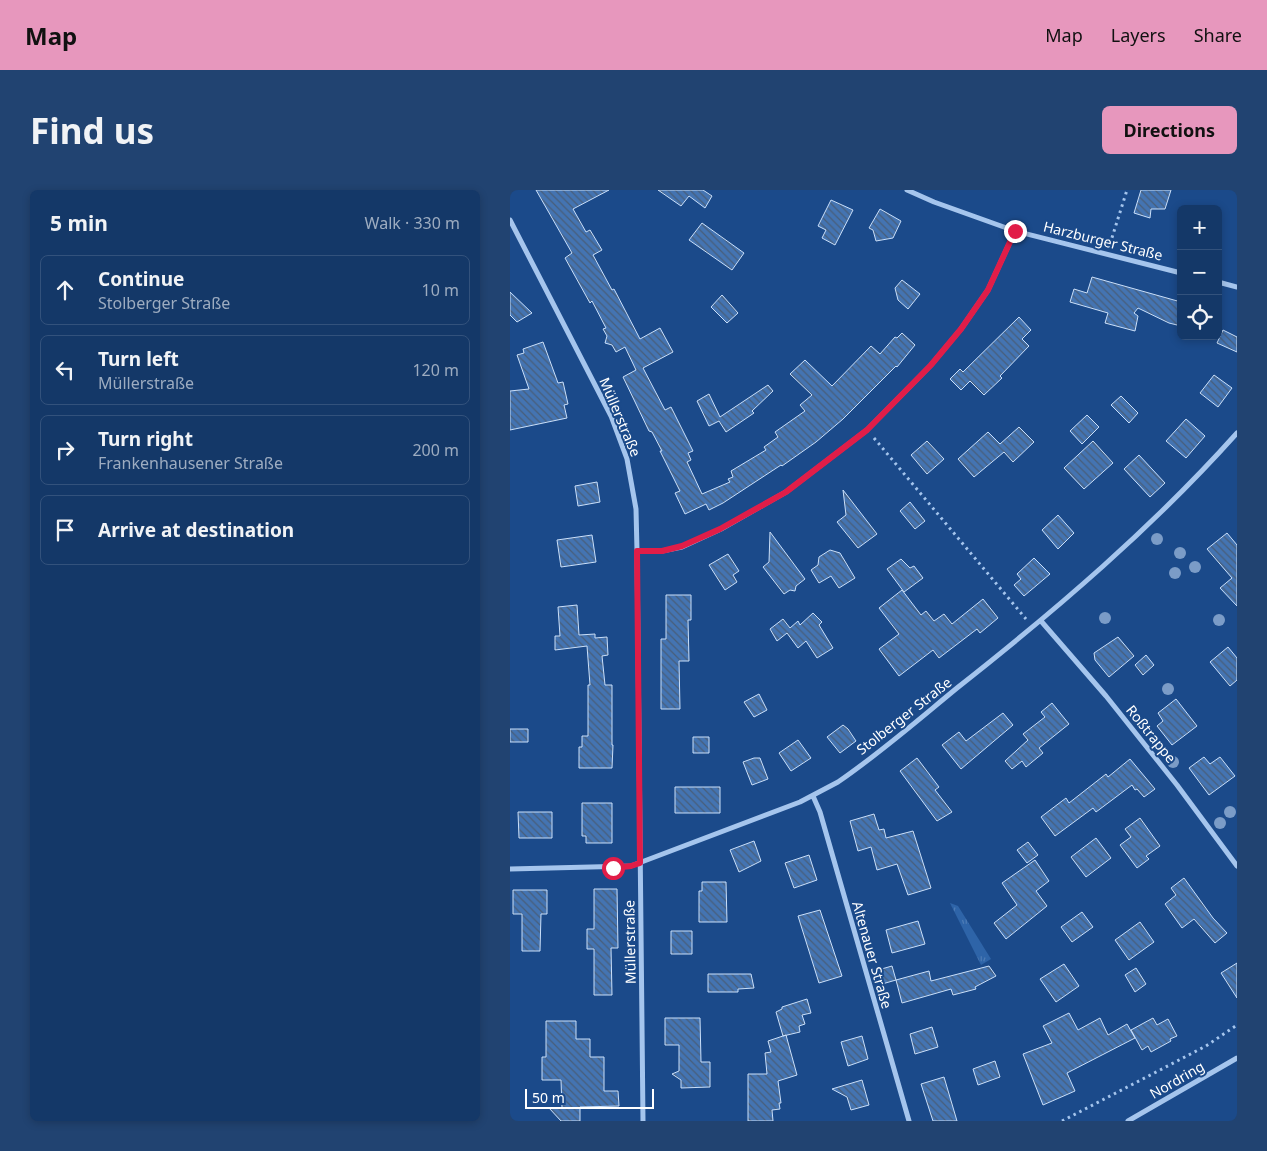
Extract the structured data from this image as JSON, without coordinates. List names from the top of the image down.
{
  "streets": {
    "street": [
      "Harzburger Straße",
      "Müllerstraße",
      "Stolberger Straße",
      "Roßtrappe",
      "Altenauer Straße",
      "Nordring"
    ]
  },
  "crossings": [
    ["Müllerstraße", "Stolberger Straße"],
    ["Stolberger Straße", "Roßtrappe"],
    ["Stolberger Straße", "Altenauer Straße"]
  ],
  "scale_bar": "50 m",
  "page": {
    "header": "Map",
    "nav": ["Map", "Layers", "Share"],
    "buttons": "Directions",
    "title": "Find us",
    "heading": ["5 min", "Walk · 330 m"],
    "map_buttons": ["+", "−"],
    "list": [
      ["Continue", "Stolberger Straße", "10 m"],
      ["Turn left", "Müllerstraße", "120 m"],
      ["Turn right", "Frankenhausener Straße", "200 m"],
      "Arrive at destination"
    ],
    "scale": "50 m"
  }
}
